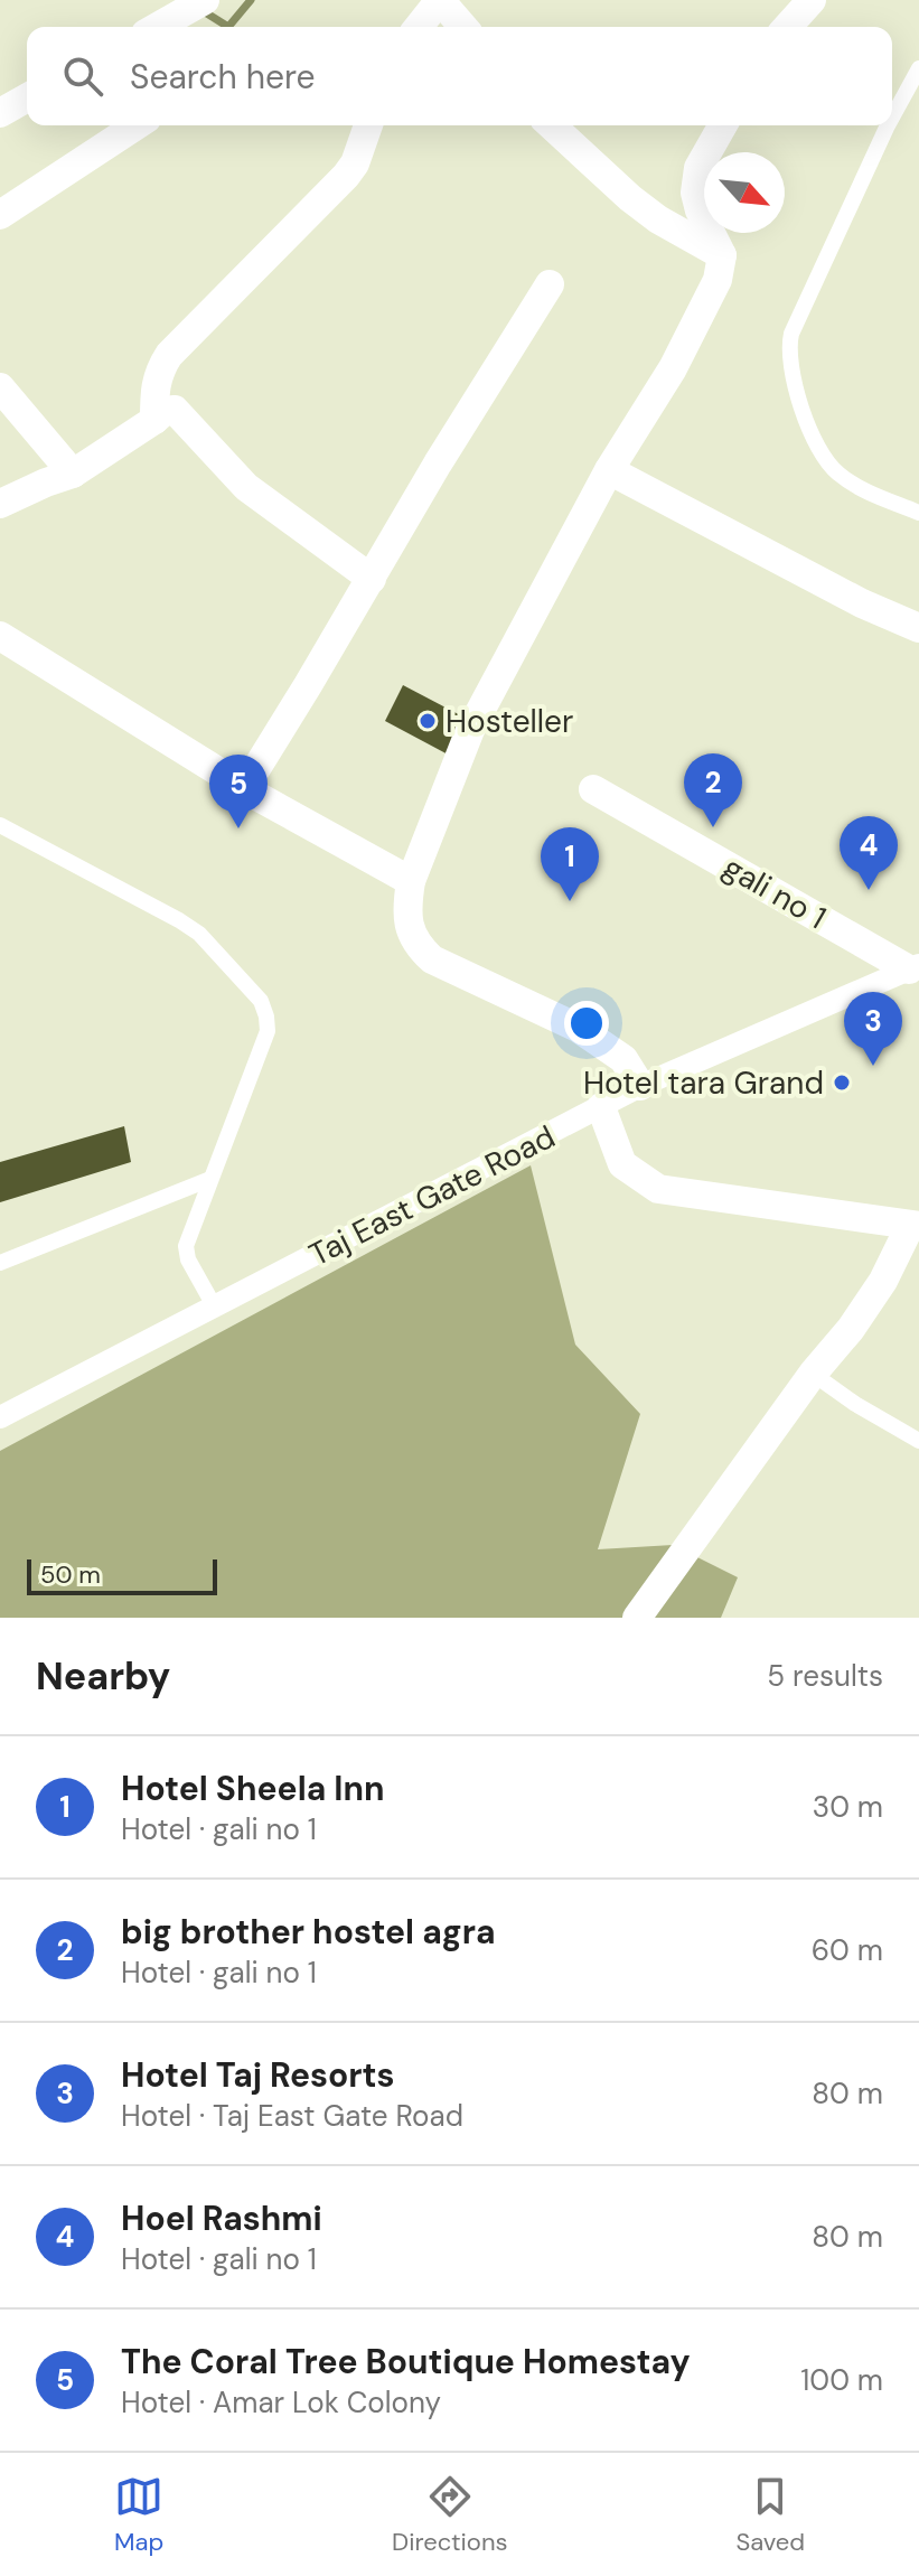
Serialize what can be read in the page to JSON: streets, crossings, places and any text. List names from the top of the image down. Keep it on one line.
{"streets":{"street":["gali no 1","Taj East Gate Road"]},"crossings":[["gali no 1","Taj East Gate Road"]],"places":["Hosteller","Hotel tara Grand"],"scale_bar":"50 m","north":"bottom right","page":{"search":"Search here","pins":["2","5","4","1","3"],"scale":"50 m","heading":["Nearby","5 results"],"list":[{"mark":"1","name":"Hotel Sheela Inn","note":"Hotel · gali no 1","value":"30 m"},{"mark":"2","name":"big brother hostel agra","note":"Hotel · gali no 1","value":"60 m"},{"mark":"3","name":"Hotel Taj Resorts","note":"Hotel · Taj East Gate Road","value":"80 m"},{"mark":"4","name":"Hoel Rashmi","note":"Hotel · gali no 1","value":"80 m"},{"mark":"5","name":"The Coral Tree Boutique Homestay","note":"Hotel · Amar Lok Colony","value":"100 m"}],"nav":["Map","Directions","Saved"]}}
